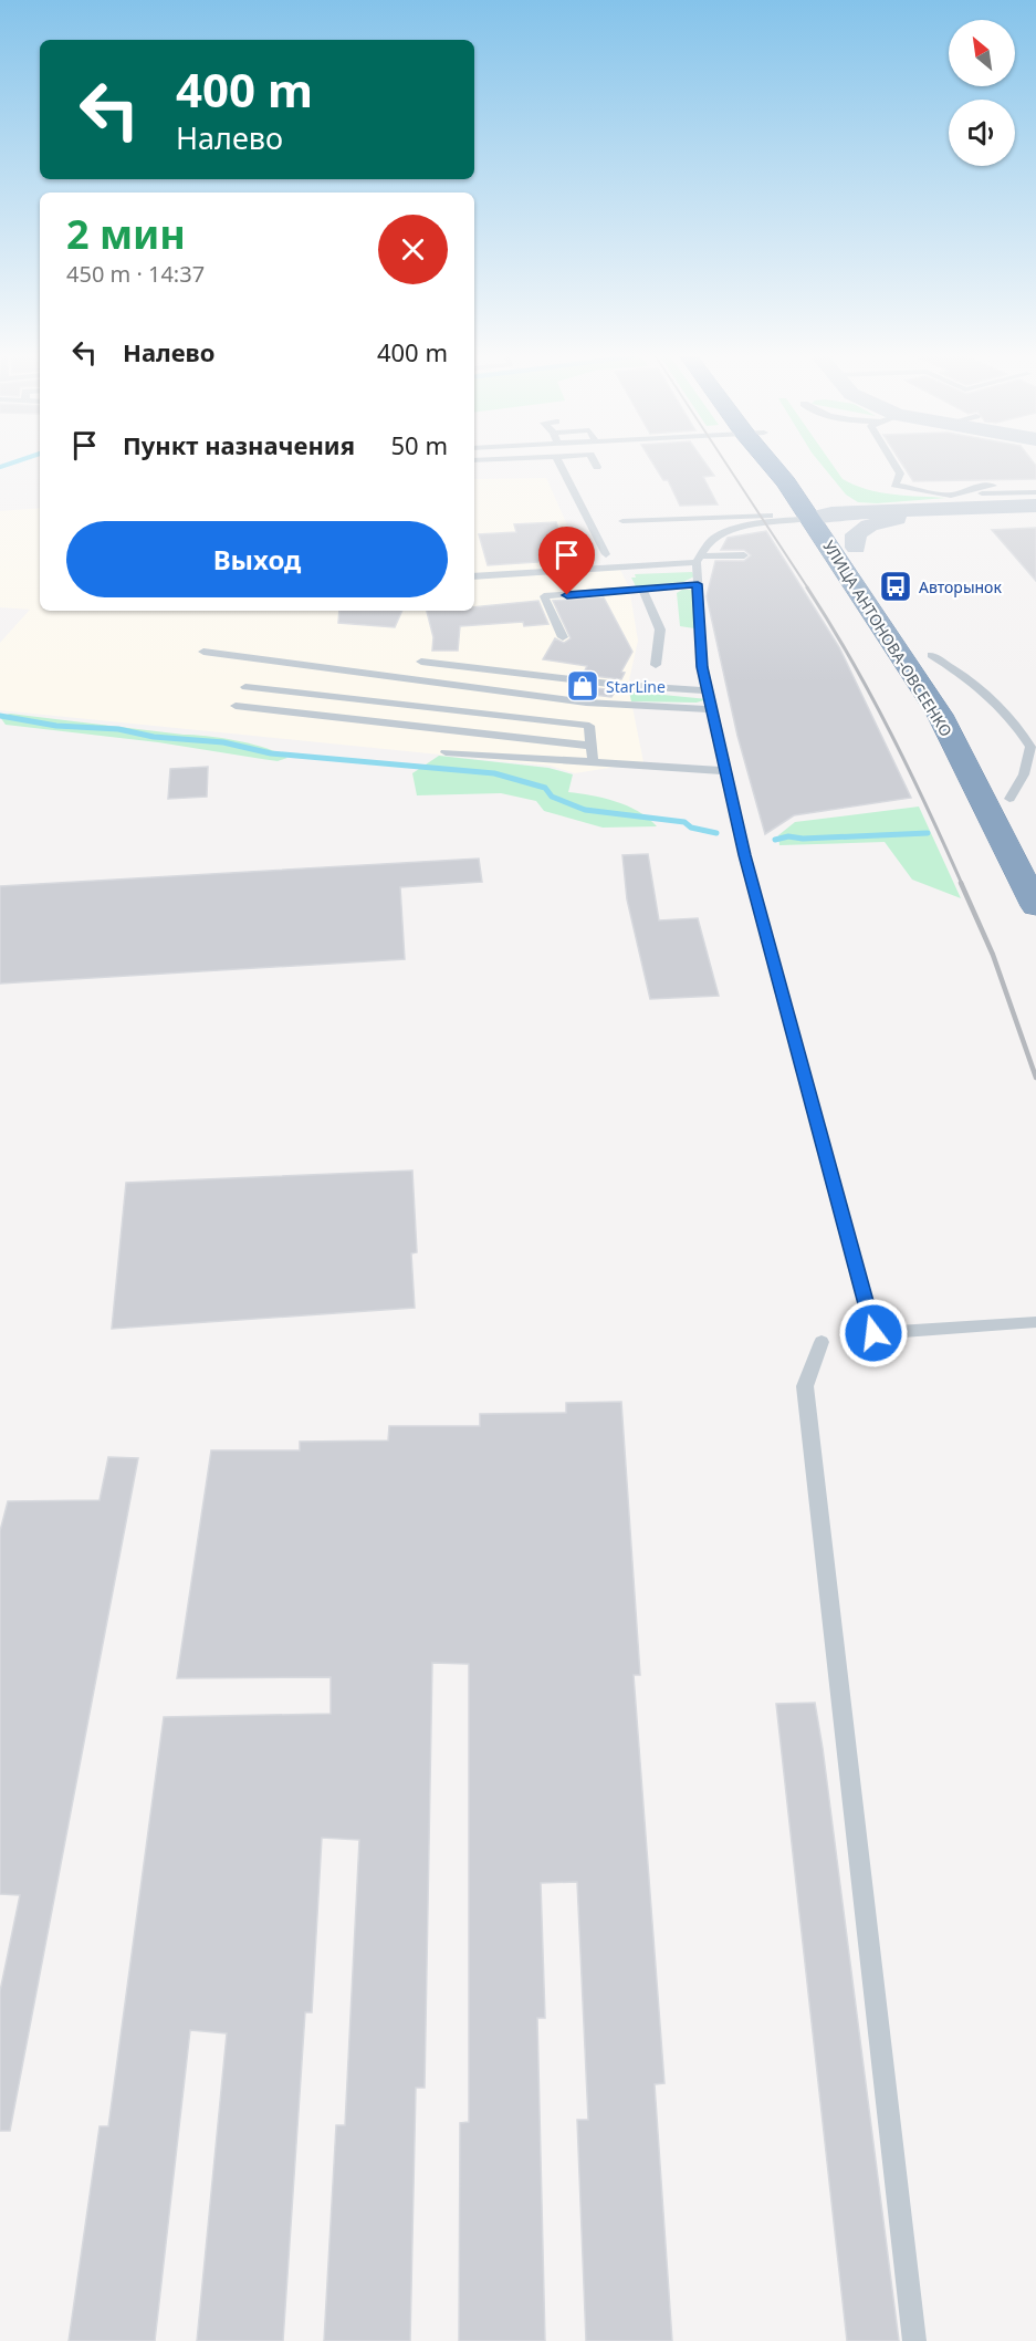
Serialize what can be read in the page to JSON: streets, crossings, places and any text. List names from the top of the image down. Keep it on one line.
{"streets":{"highway":["УЛИЦА АНТОНОВА-ОВСЕЕНКО"]},"places":{"bus stop":["Авторынок"],"shop":["StarLine"]},"north":"top left","page":{"turn":["400 m","Налево"],"heading":["2 мин","450 m · 14:37"],"list":[{"name":"Налево","value":"400 m"},{"name":"Пункт назначения","value":"50 m"}],"buttons":"Выход"}}
